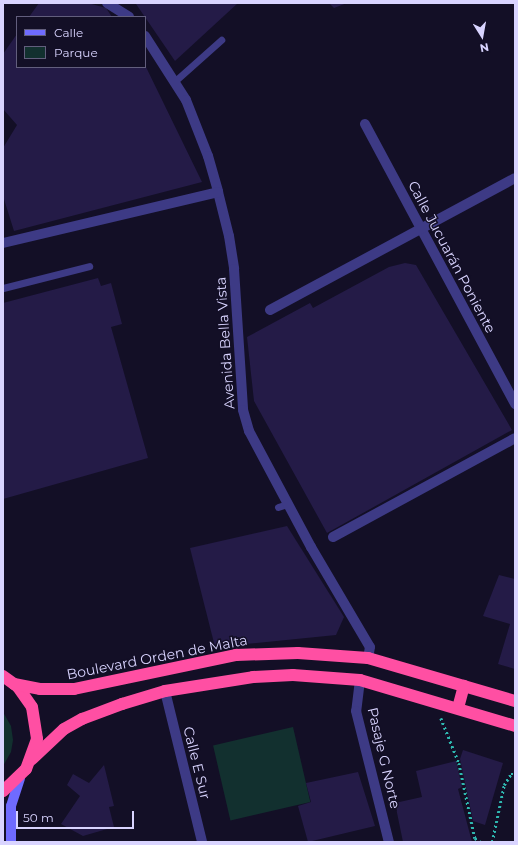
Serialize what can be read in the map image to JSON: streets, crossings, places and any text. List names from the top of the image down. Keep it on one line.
{"streets":{"highway":["Boulevard Orden de Malta"],"street":["Calle Jucuarán Poniente","Avenida Bella Vista","Pasaje G Norte","Calle E Sur"]},"crossings":[["Avenida Bella Vista","Boulevard Orden de Malta"]],"legend":["Calle","Parque"],"scale_bar":"50 m","north":"bottom"}
